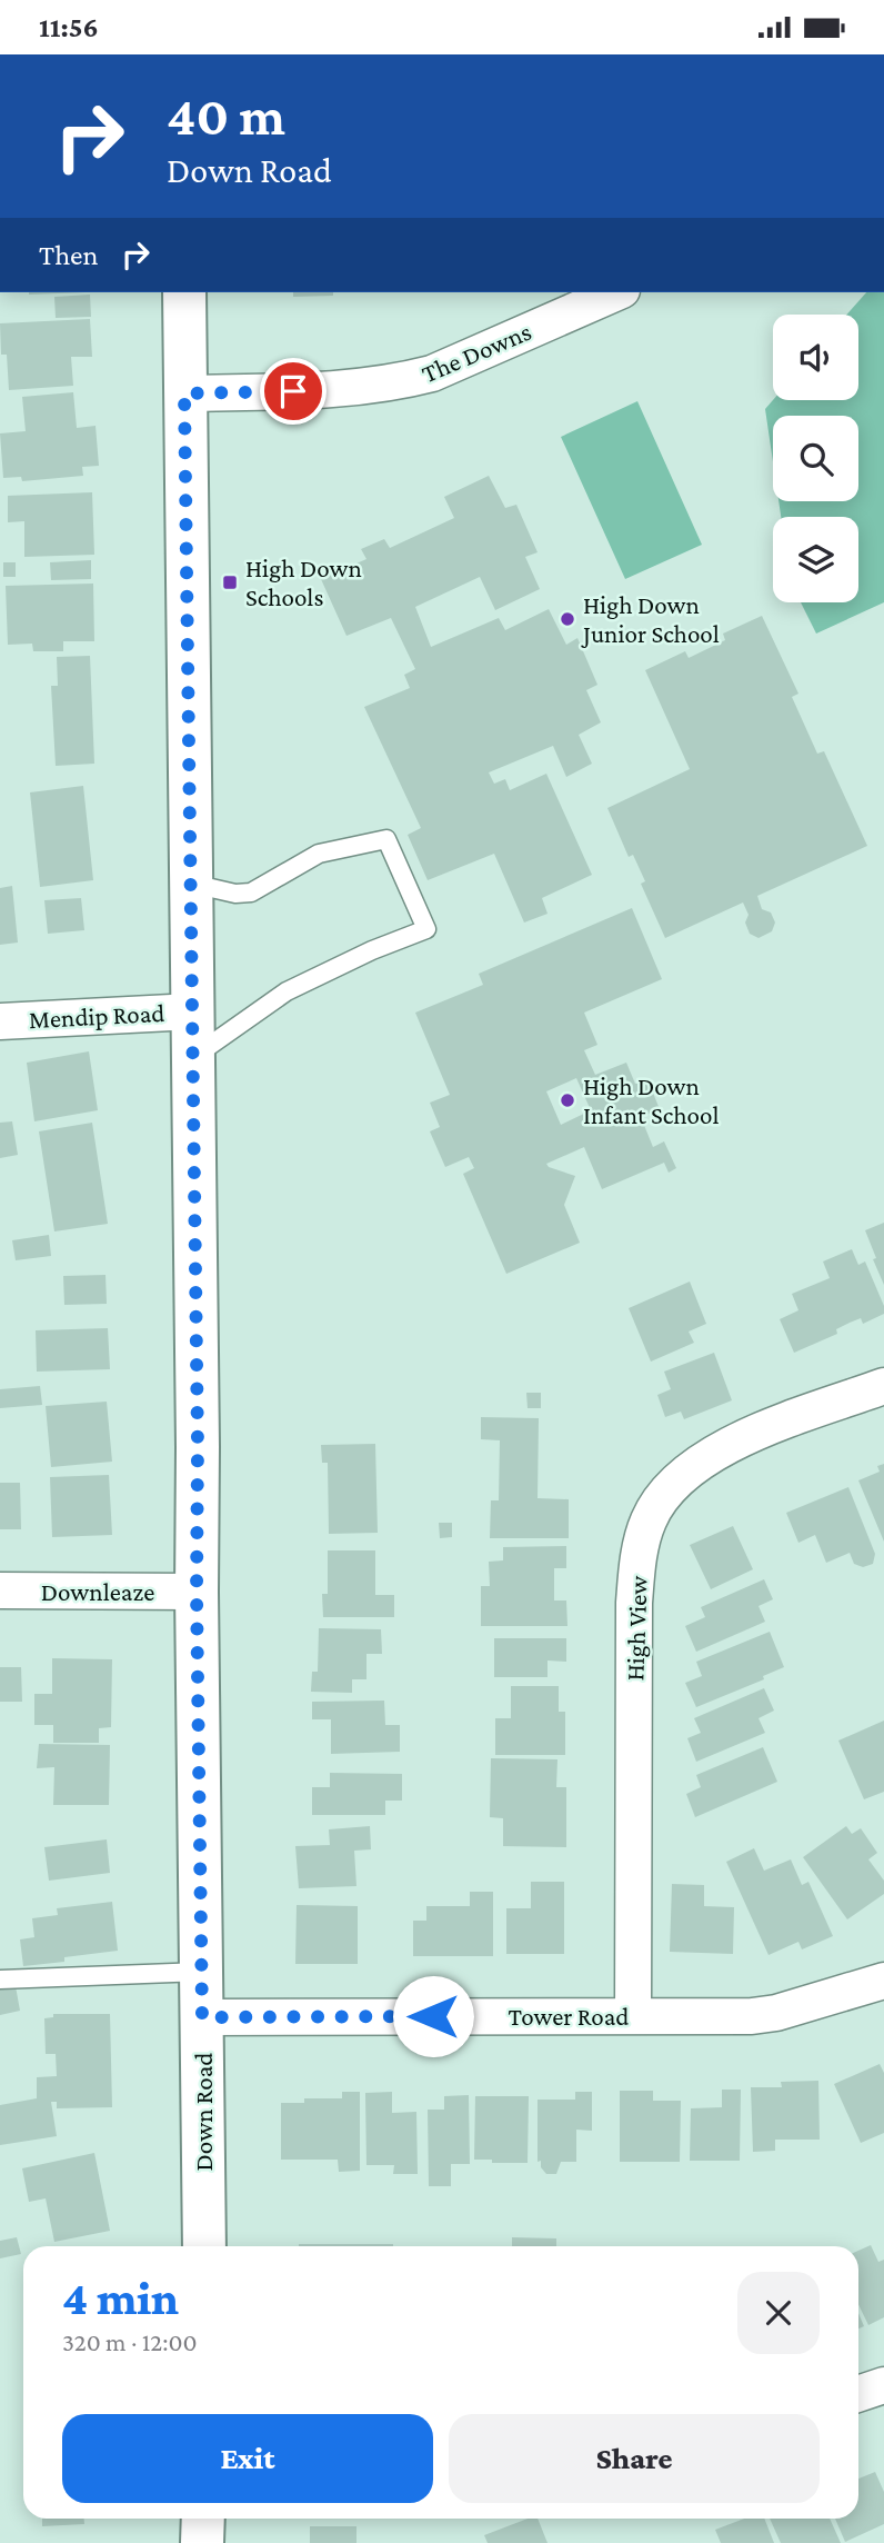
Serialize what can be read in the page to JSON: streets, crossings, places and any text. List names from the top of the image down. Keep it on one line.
{"streets":{"street":["The Downs","Mendip Road","Downleaze","High View","Tower Road","Down Road"]},"crossings":[["The Downs","Down Road"],["Mendip Road","Down Road"],["Downleaze","Down Road"],["High View","Tower Road"],["Tower Road","Down Road"]],"places":{"transit":["High Down Schools"],"other":["High Down Junior School","High Down Infant School"]},"page":{"status":"11:56","turn":["40 m","Down Road"],"then":"Then","heading":["4 min","320 m · 12:00"],"buttons":["Exit","Share"]}}
